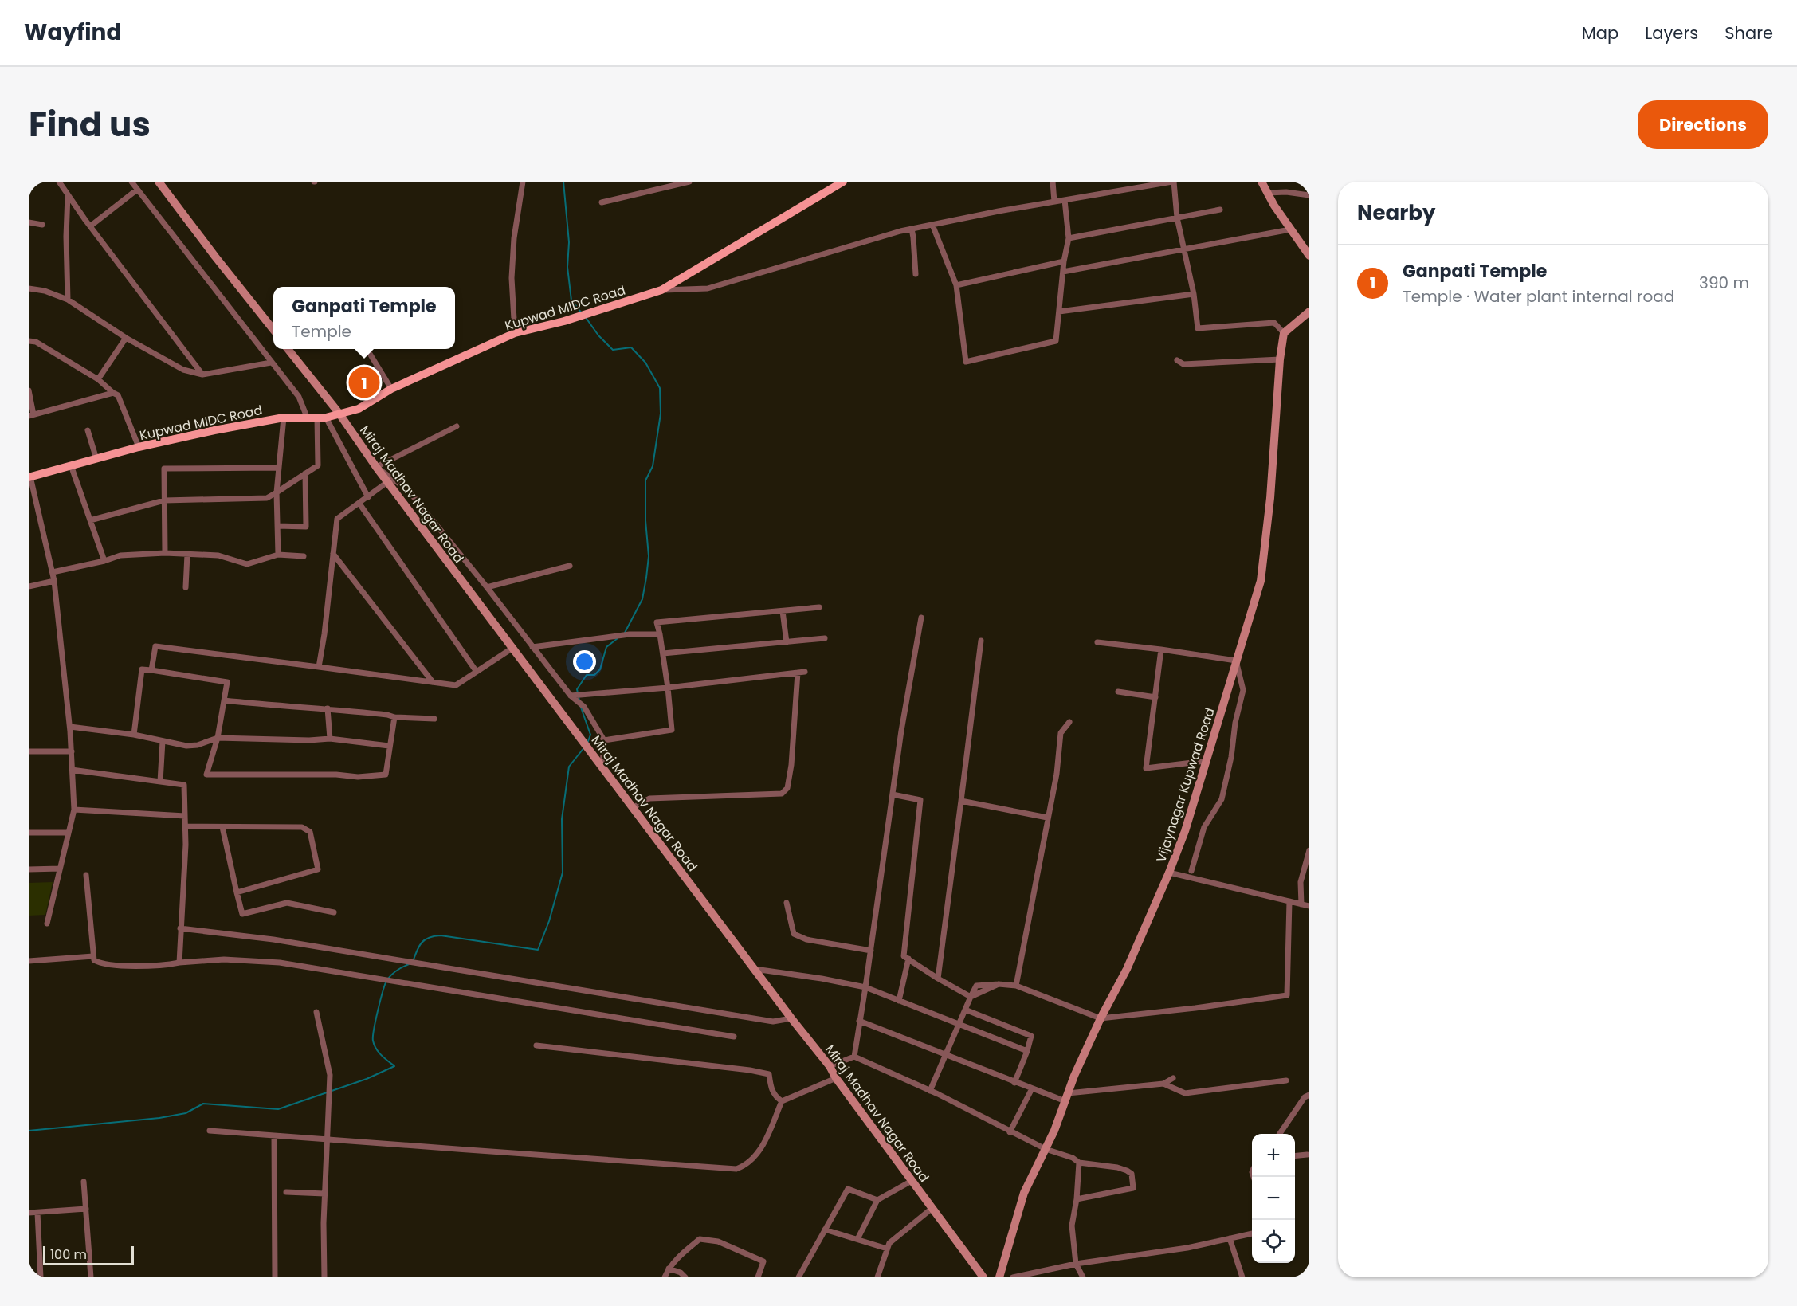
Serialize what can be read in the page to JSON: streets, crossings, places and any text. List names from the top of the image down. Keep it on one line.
{"streets":{"main road":["Kupwad MIDC Road"],"street":["Miraj Madhav Nagar Road","Vijaynagar Kupwad Road"]},"crossings":[["Kupwad MIDC Road","Miraj Madhav Nagar Road"]],"scale_bar":"100 m","page":{"header":"Wayfind","nav":["Map","Layers","Share"],"title":"Find us","buttons":"Directions","heading":"Nearby","list":[{"mark":"1","name":"Ganpati Temple","note":"Temple · Water plant internal road","value":"390 m"}],"popup":["Ganpati Temple","Temple"],"pins":"1","map_buttons":["+","−"],"scale":"100 m"}}
